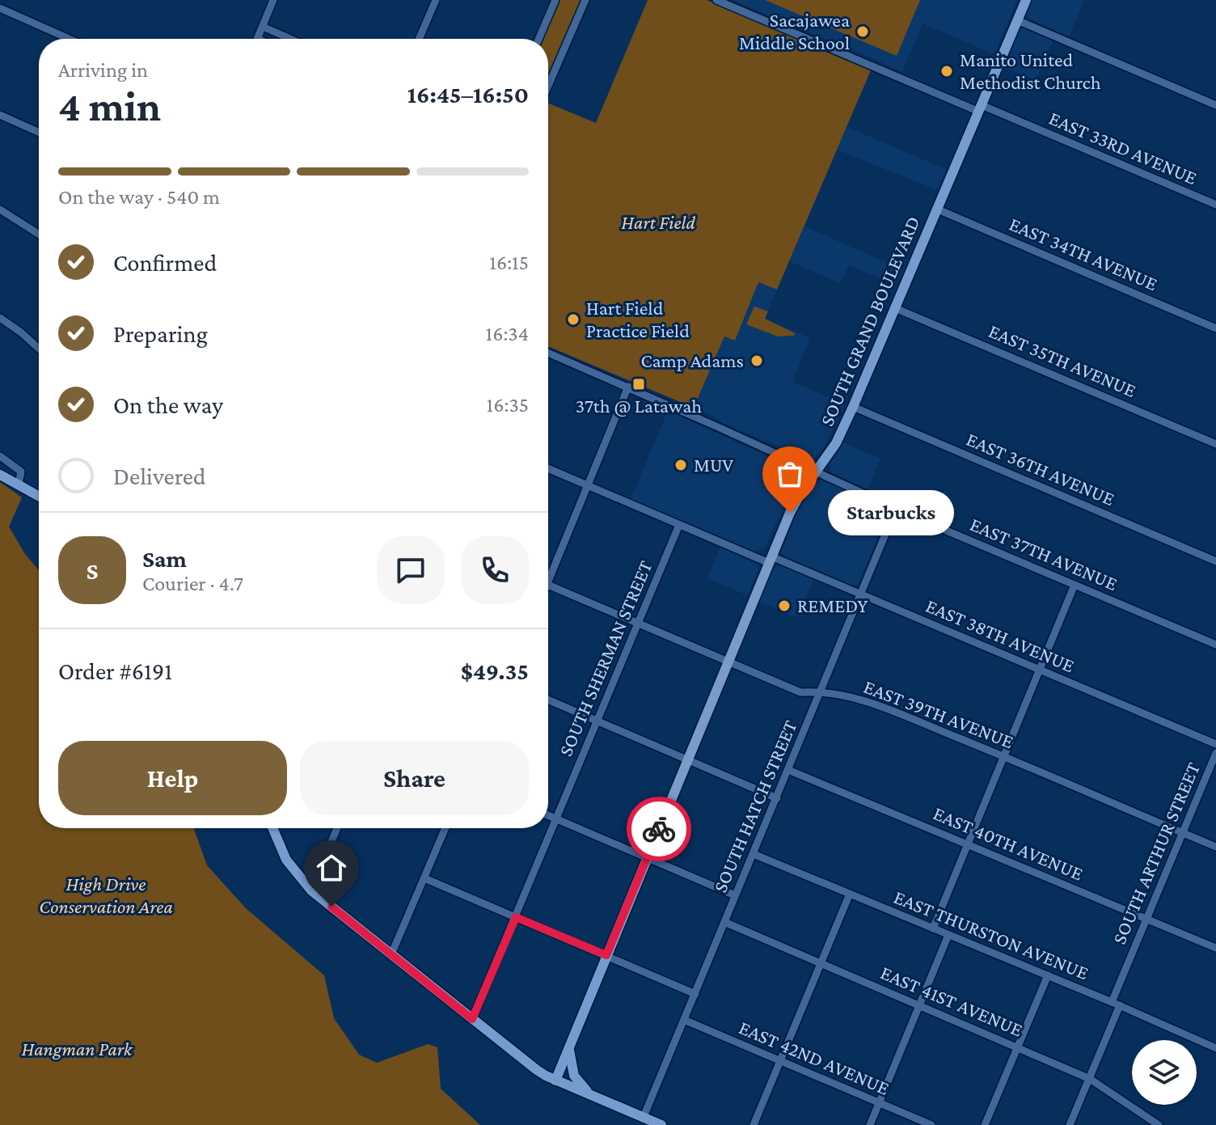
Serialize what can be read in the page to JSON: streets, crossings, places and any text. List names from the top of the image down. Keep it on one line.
{"streets":{"main road":["SOUTH GRAND BOULEVARD"],"street":["EAST 33RD AVENUE","EAST 34TH AVENUE","EAST 35TH AVENUE","EAST 36TH AVENUE","EAST 37TH AVENUE","EAST 38TH AVENUE","SOUTH SHERMAN STREET","EAST 39TH AVENUE","SOUTH HATCH STREET","EAST 40TH AVENUE","SOUTH ARTHUR STREET","EAST THURSTON AVENUE","EAST 41ST AVENUE","EAST 42ND AVENUE"]},"crossings":[["EAST 33RD AVENUE","SOUTH GRAND BOULEVARD"],["EAST 34TH AVENUE","SOUTH GRAND BOULEVARD"],["SOUTH GRAND BOULEVARD","EAST 35TH AVENUE"],["SOUTH GRAND BOULEVARD","EAST 36TH AVENUE"],["SOUTH GRAND BOULEVARD","EAST 37TH AVENUE"],["SOUTH GRAND BOULEVARD","EAST 38TH AVENUE"],["SOUTH GRAND BOULEVARD","EAST 39TH AVENUE"],["EAST 37TH AVENUE","SOUTH HATCH STREET"],["EAST 38TH AVENUE","SOUTH SHERMAN STREET"],["EAST 38TH AVENUE","SOUTH HATCH STREET"],["SOUTH SHERMAN STREET","EAST 39TH AVENUE"],["EAST 39TH AVENUE","SOUTH HATCH STREET"],["EAST 39TH AVENUE","SOUTH ARTHUR STREET"],["SOUTH HATCH STREET","EAST 40TH AVENUE"],["SOUTH HATCH STREET","EAST THURSTON AVENUE"],["SOUTH HATCH STREET","EAST 41ST AVENUE"],["SOUTH HATCH STREET","EAST 42ND AVENUE"],["EAST 40TH AVENUE","SOUTH ARTHUR STREET"],["SOUTH ARTHUR STREET","EAST THURSTON AVENUE"],["SOUTH ARTHUR STREET","EAST 41ST AVENUE"]],"parks":["Hart Field","High Drive Conservation Area","Hangman Park"],"places":{"other":["Sacajawea Middle School","Manito United Methodist Church","Hart Field Practice Field","Camp Adams","MUV","Starbucks","REMEDY"],"transit":["37th @ Latawah"]},"page":{"heading":["4 min","Arriving in","16:45–16:50"],"panel":["Sam","Courier · 4.7","Order #6191","$49.35"],"bar":"On the way · 540 m","list":[["Confirmed","16:15"],["Preparing","16:34"],["On the way","16:35"],"Delivered"],"bubble":"Starbucks","round":"S","buttons":["Help","Share"]}}
